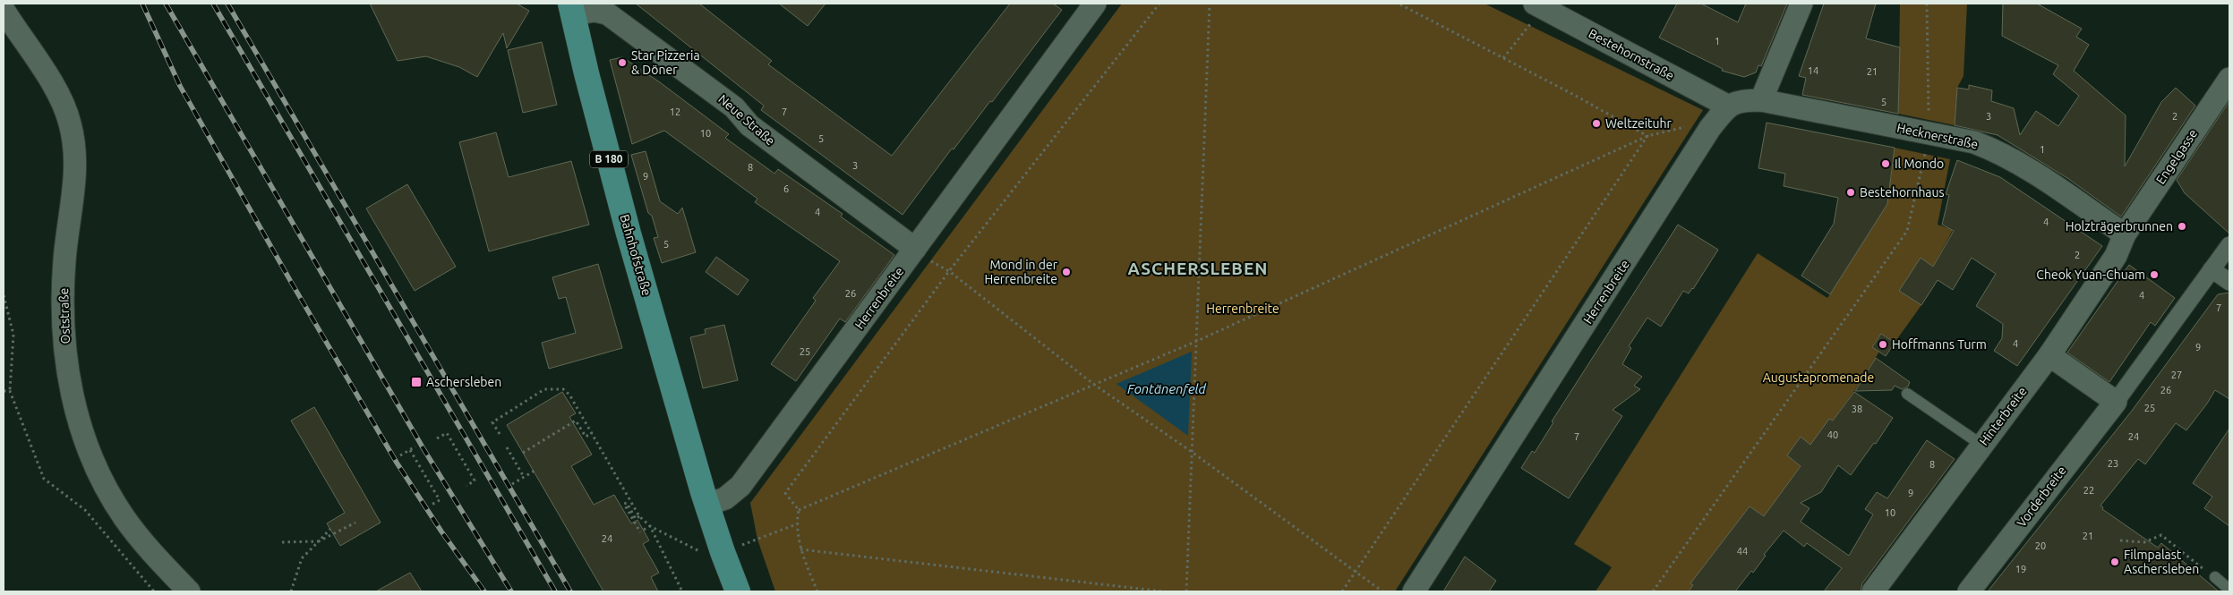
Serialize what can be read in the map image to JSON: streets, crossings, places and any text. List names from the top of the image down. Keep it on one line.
{"streets":{"main road":["B 180","Bahnhofstraße"],"street":["Bestehornstraße","Neue Straße","Hecknerstraße","Engelgasse","Herrenbreite","Oststraße","Hinterbreite","Vorderbreite"]},"crossings":[["Bestehornstraße","Hecknerstraße"],["Bestehornstraße","Herrenbreite"],["Neue Straße","Bahnhofstraße"],["Neue Straße","Herrenbreite"],["Hecknerstraße","Engelgasse"],["Hecknerstraße","Herrenbreite"],["Hecknerstraße","Hinterbreite"],["Engelgasse","Hinterbreite"],["B 180","Bahnhofstraße"],["B 180","Herrenbreite"],["Bahnhofstraße","Herrenbreite"]],"districts":["ASCHERSLEBEN"],"water":["Fontänenfeld"],"parks":["Herrenbreite","Augustapromenade"],"places":{"other":["Star Pizzeria & Döner","Weltzeituhr","Il Mondo","Bestehornhaus","Holzträgerbrunnen","Mond in der Herrenbreite","Cheok Yuan-Chuam","Hoffmanns Turm","Filmpalast Aschersleben"],"transit":["Aschersleben"]},"house_numbers":["1","14","21","5","12","7","3","2","10","5","1","3","8","9","6","4","4","5","2","26","4","7","4","9","25","27","26","25","38","40","7","24","23","8","22","9","10","21","24","20","44","19"]}
